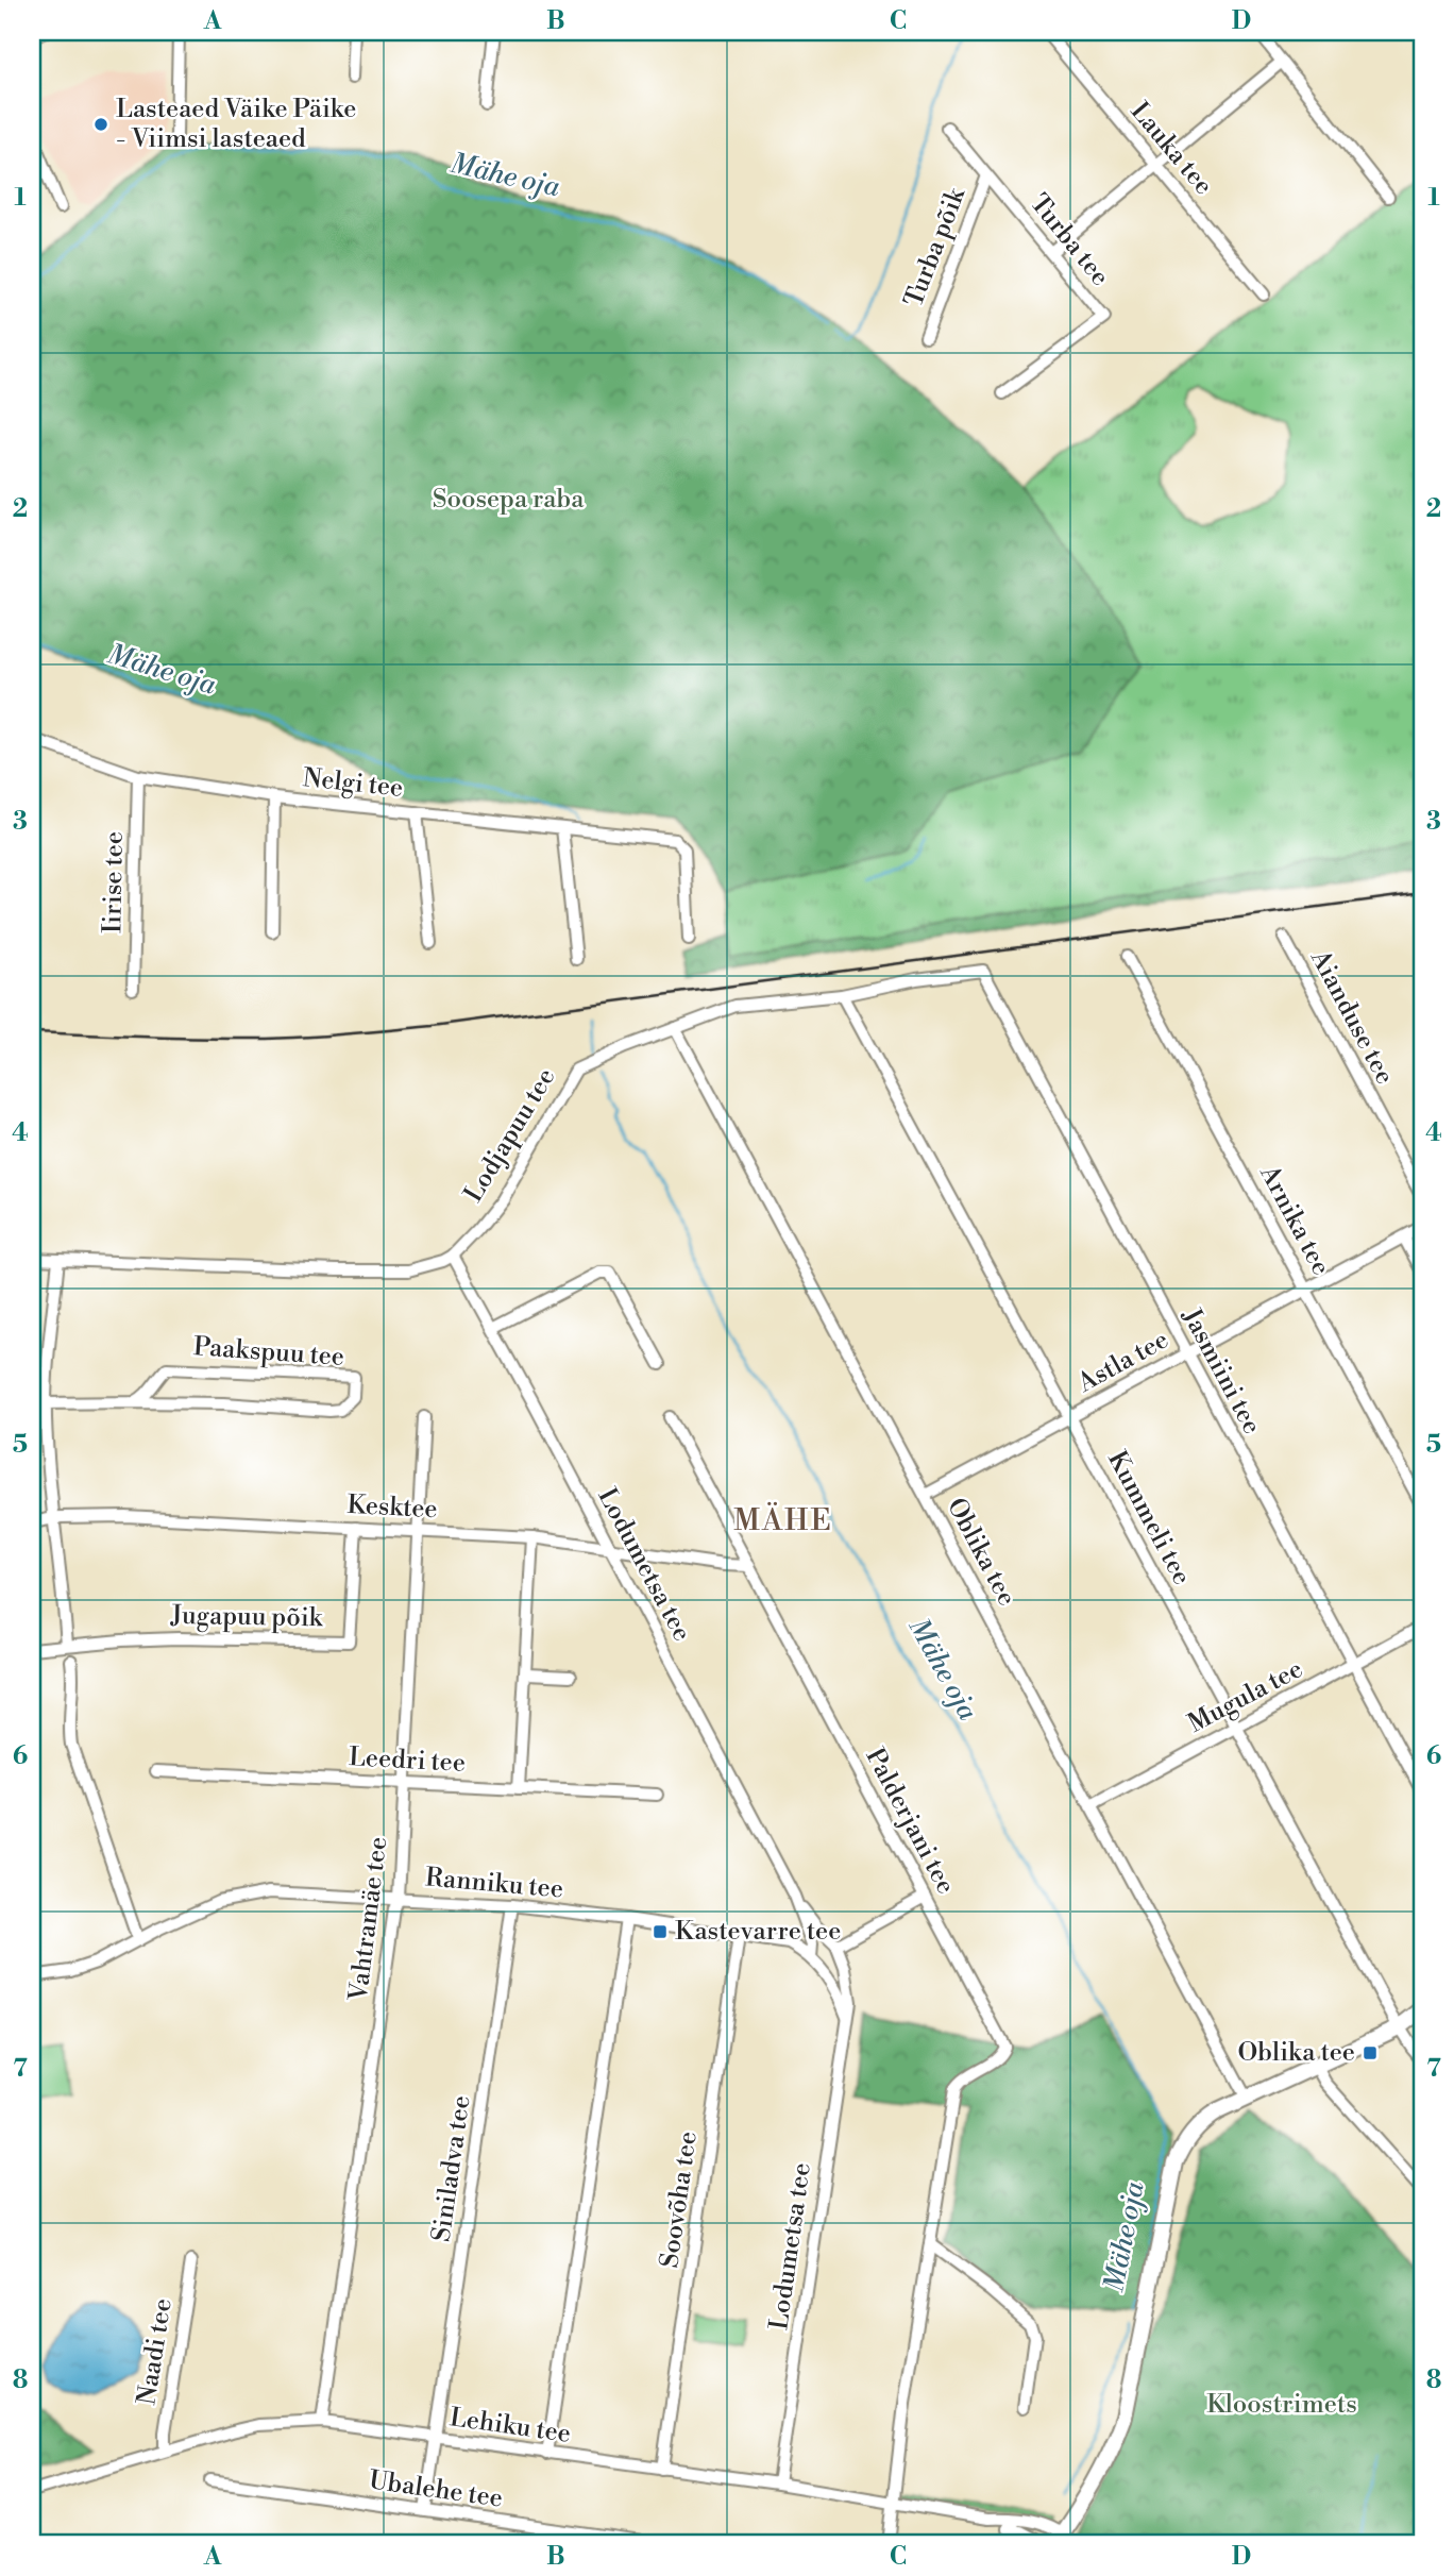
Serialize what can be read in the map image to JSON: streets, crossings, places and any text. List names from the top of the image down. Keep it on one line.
{"streets":{"street":["Lauka tee","Turba tee","Turba põik","Nelgi tee","Iirise tee","Aianduse tee","Lodjapuu tee","Arnika tee","Paakspuu tee","Astla tee","Jasmiini tee","Kesktee","Kummeli tee","Oblika tee","Lodumetsa tee","Jugapuu põik","Mugula tee","Leedri tee","Palderjani tee","Ranniku tee","Vahtramäe tee","Siniladva tee","Soovõha tee","Naadi tee","Lehiku tee","Ubalehe tee"]},"crossings":[["Turba tee","Turba põik"],["Nelgi tee","Iirise tee"],["Lodjapuu tee","Jasmiini tee"],["Lodjapuu tee","Kummeli tee"],["Lodjapuu tee","Oblika tee"],["Lodjapuu tee","Lodumetsa tee"],["Arnika tee","Astla tee"],["Astla tee","Jasmiini tee"],["Astla tee","Kummeli tee"],["Astla tee","Oblika tee"],["Jasmiini tee","Mugula tee"],["Kesktee","Lodumetsa tee"],["Kesktee","Jugapuu põik"],["Kesktee","Palderjani tee"],["Kesktee","Vahtramäe tee"],["Kummeli tee","Mugula tee"],["Oblika tee","Mugula tee"],["Lodumetsa tee","Ranniku tee"],["Lodumetsa tee","Lehiku tee"],["Leedri tee","Vahtramäe tee"],["Palderjani tee","Lehiku tee"],["Ranniku tee","Vahtramäe tee"],["Ranniku tee","Siniladva tee"],["Ranniku tee","Soovõha tee"],["Vahtramäe tee","Lehiku tee"],["Siniladva tee","Lehiku tee"],["Siniladva tee","Ubalehe tee"],["Soovõha tee","Lehiku tee"],["Naadi tee","Lehiku tee"]],"districts":["MÄHE"],"water":["Mähe oja"],"parks":["Soosepa raba","Kloostrimets"],"places":{"other":["Lasteaed Väike Päike - Viimsi lasteaed"],"transit":["Kastevarre tee","Oblika tee"]},"grid":{"columns":["A","B","C","D"],"rows":["1","2","3","4","5","6","7","8"]}}
